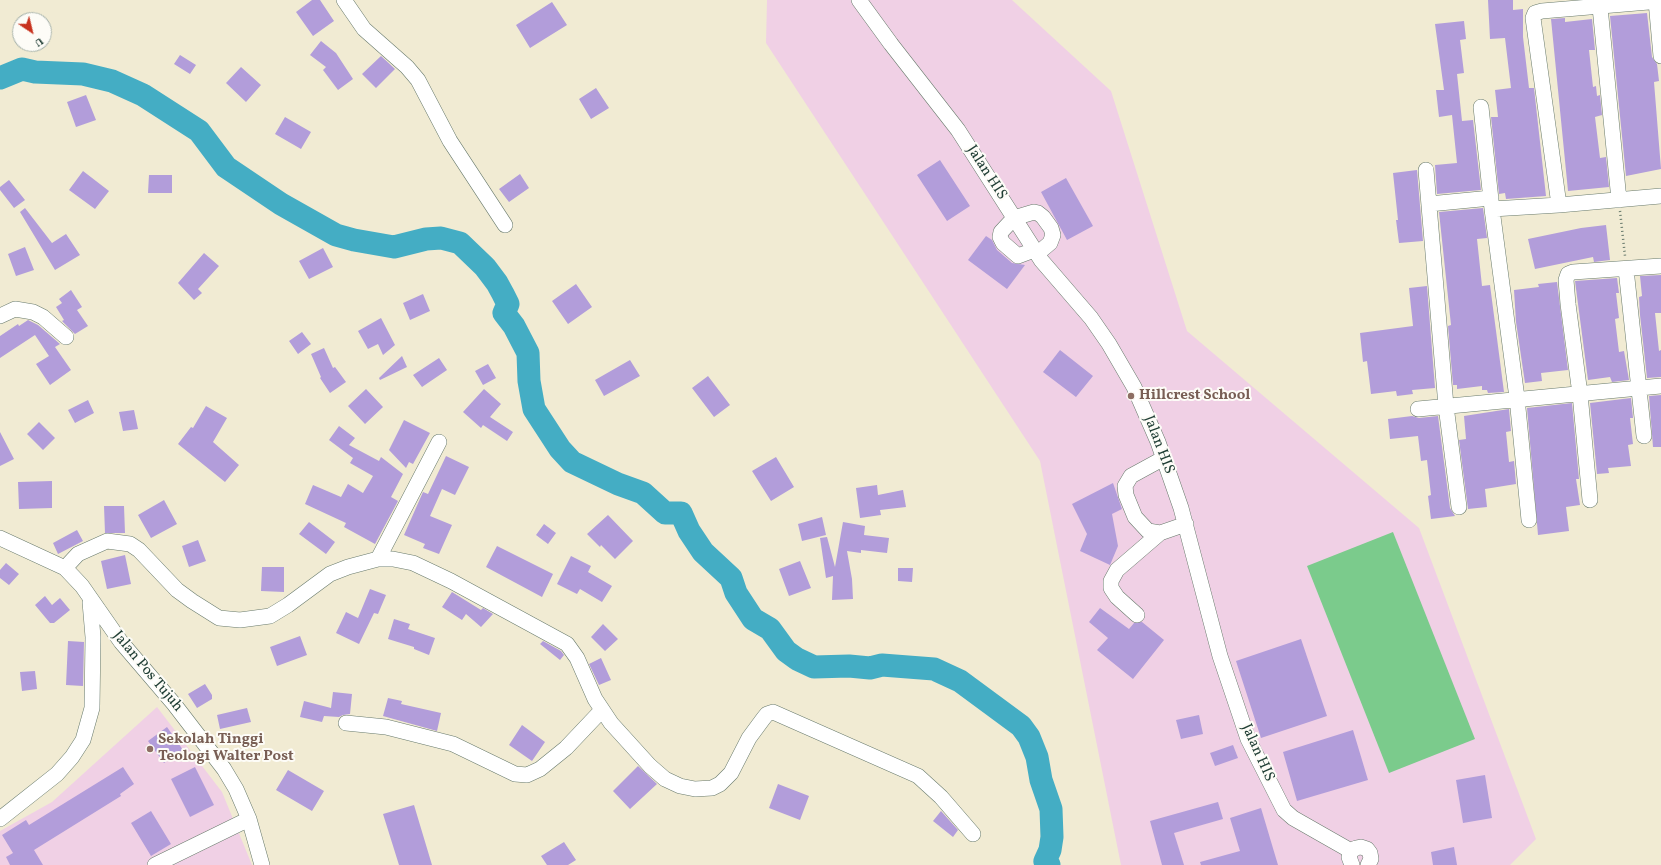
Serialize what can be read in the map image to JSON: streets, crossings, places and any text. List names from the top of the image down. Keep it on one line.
{"streets":{"street":["Jalan HIS","Jalan Pos Tujuh"]},"places":["Hillcrest School","Sekolah Tinggi Teologi Walter Post"],"north":"bottom right"}
